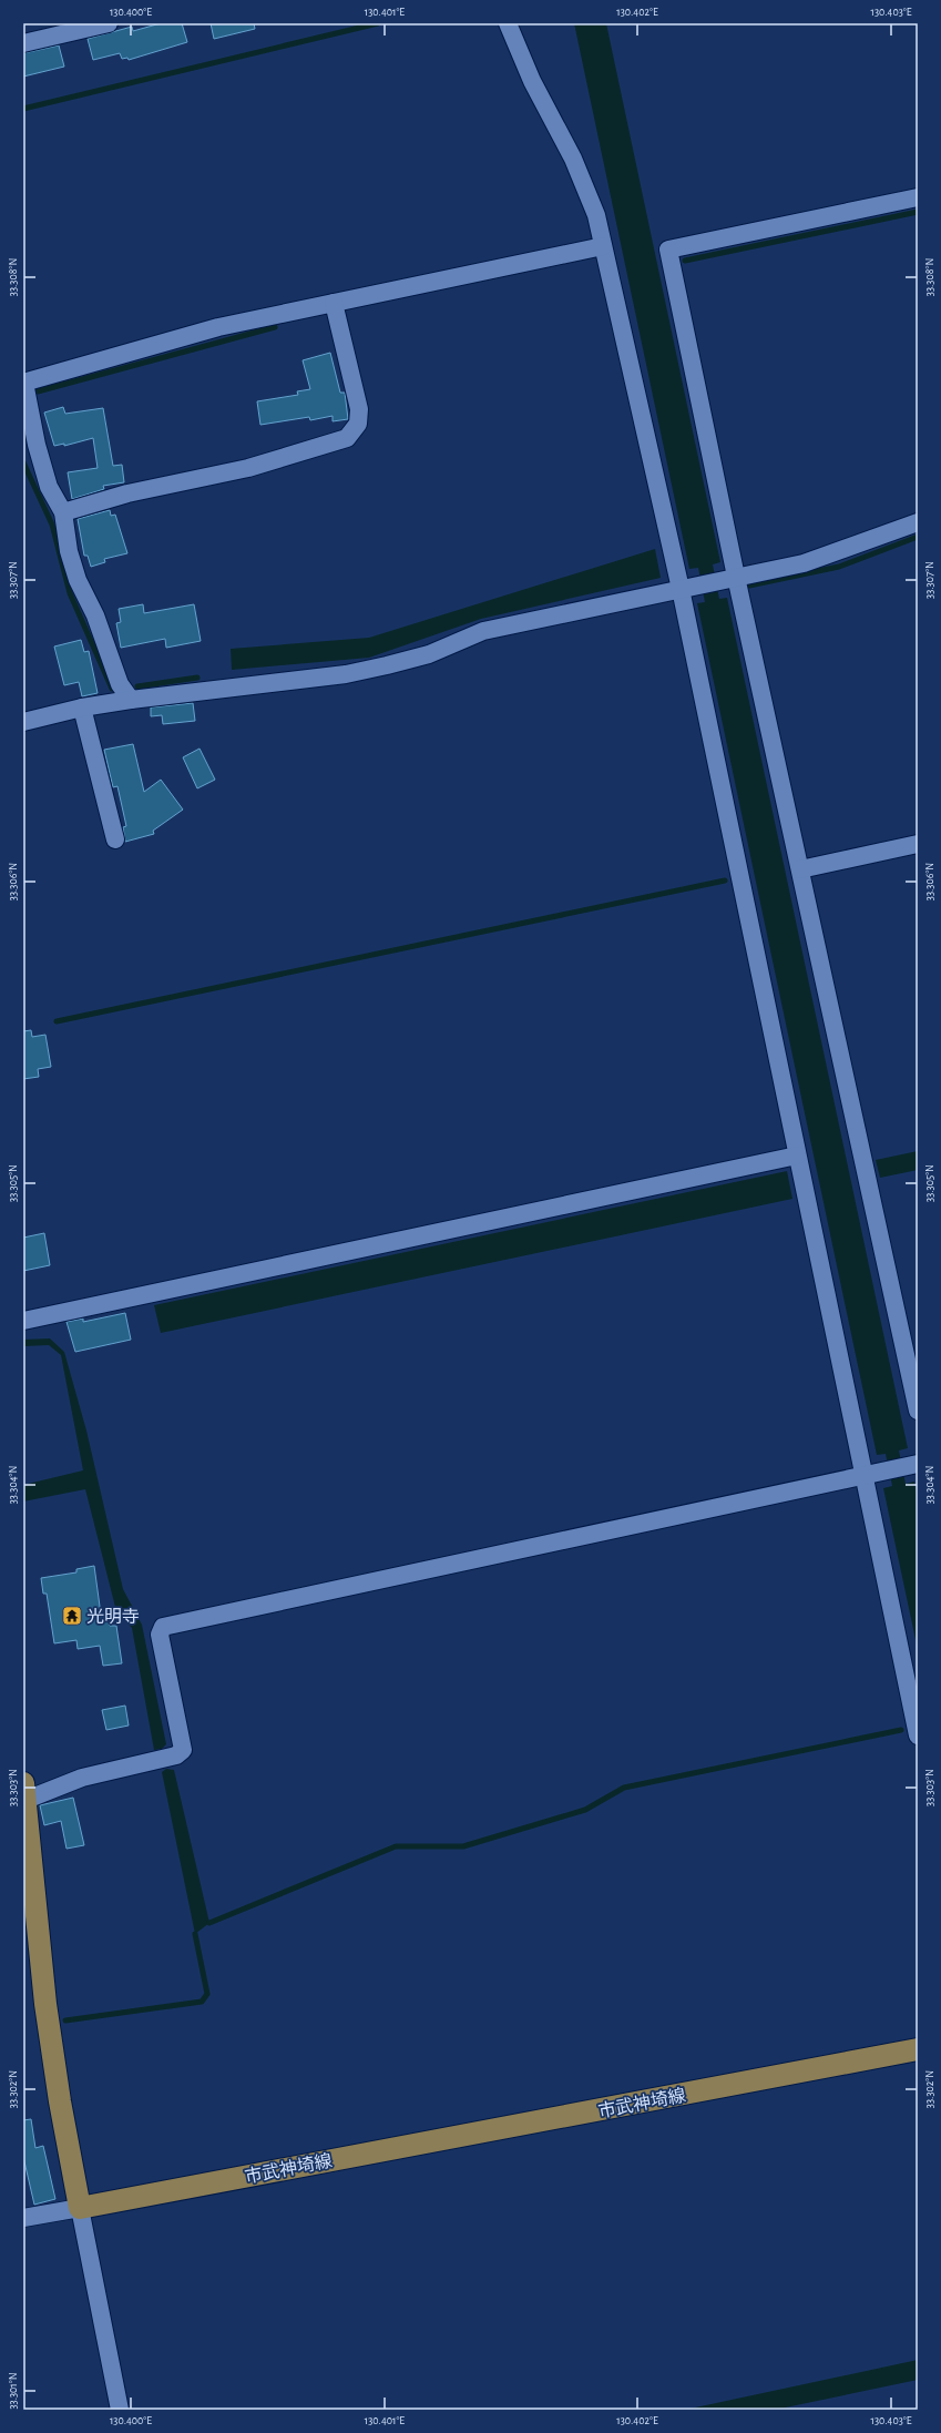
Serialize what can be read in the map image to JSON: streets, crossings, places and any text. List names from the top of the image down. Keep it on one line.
{"streets":{"main road":["市武神埼線"]},"places":{"temple":["光明寺"]},"coordinates":["130.400°E","130.401°E","130.402°E","130.403°E","33.308°N","33.307°N","33.306°N","33.305°N","33.304°N","33.303°N","33.302°N","33.301°N"]}
